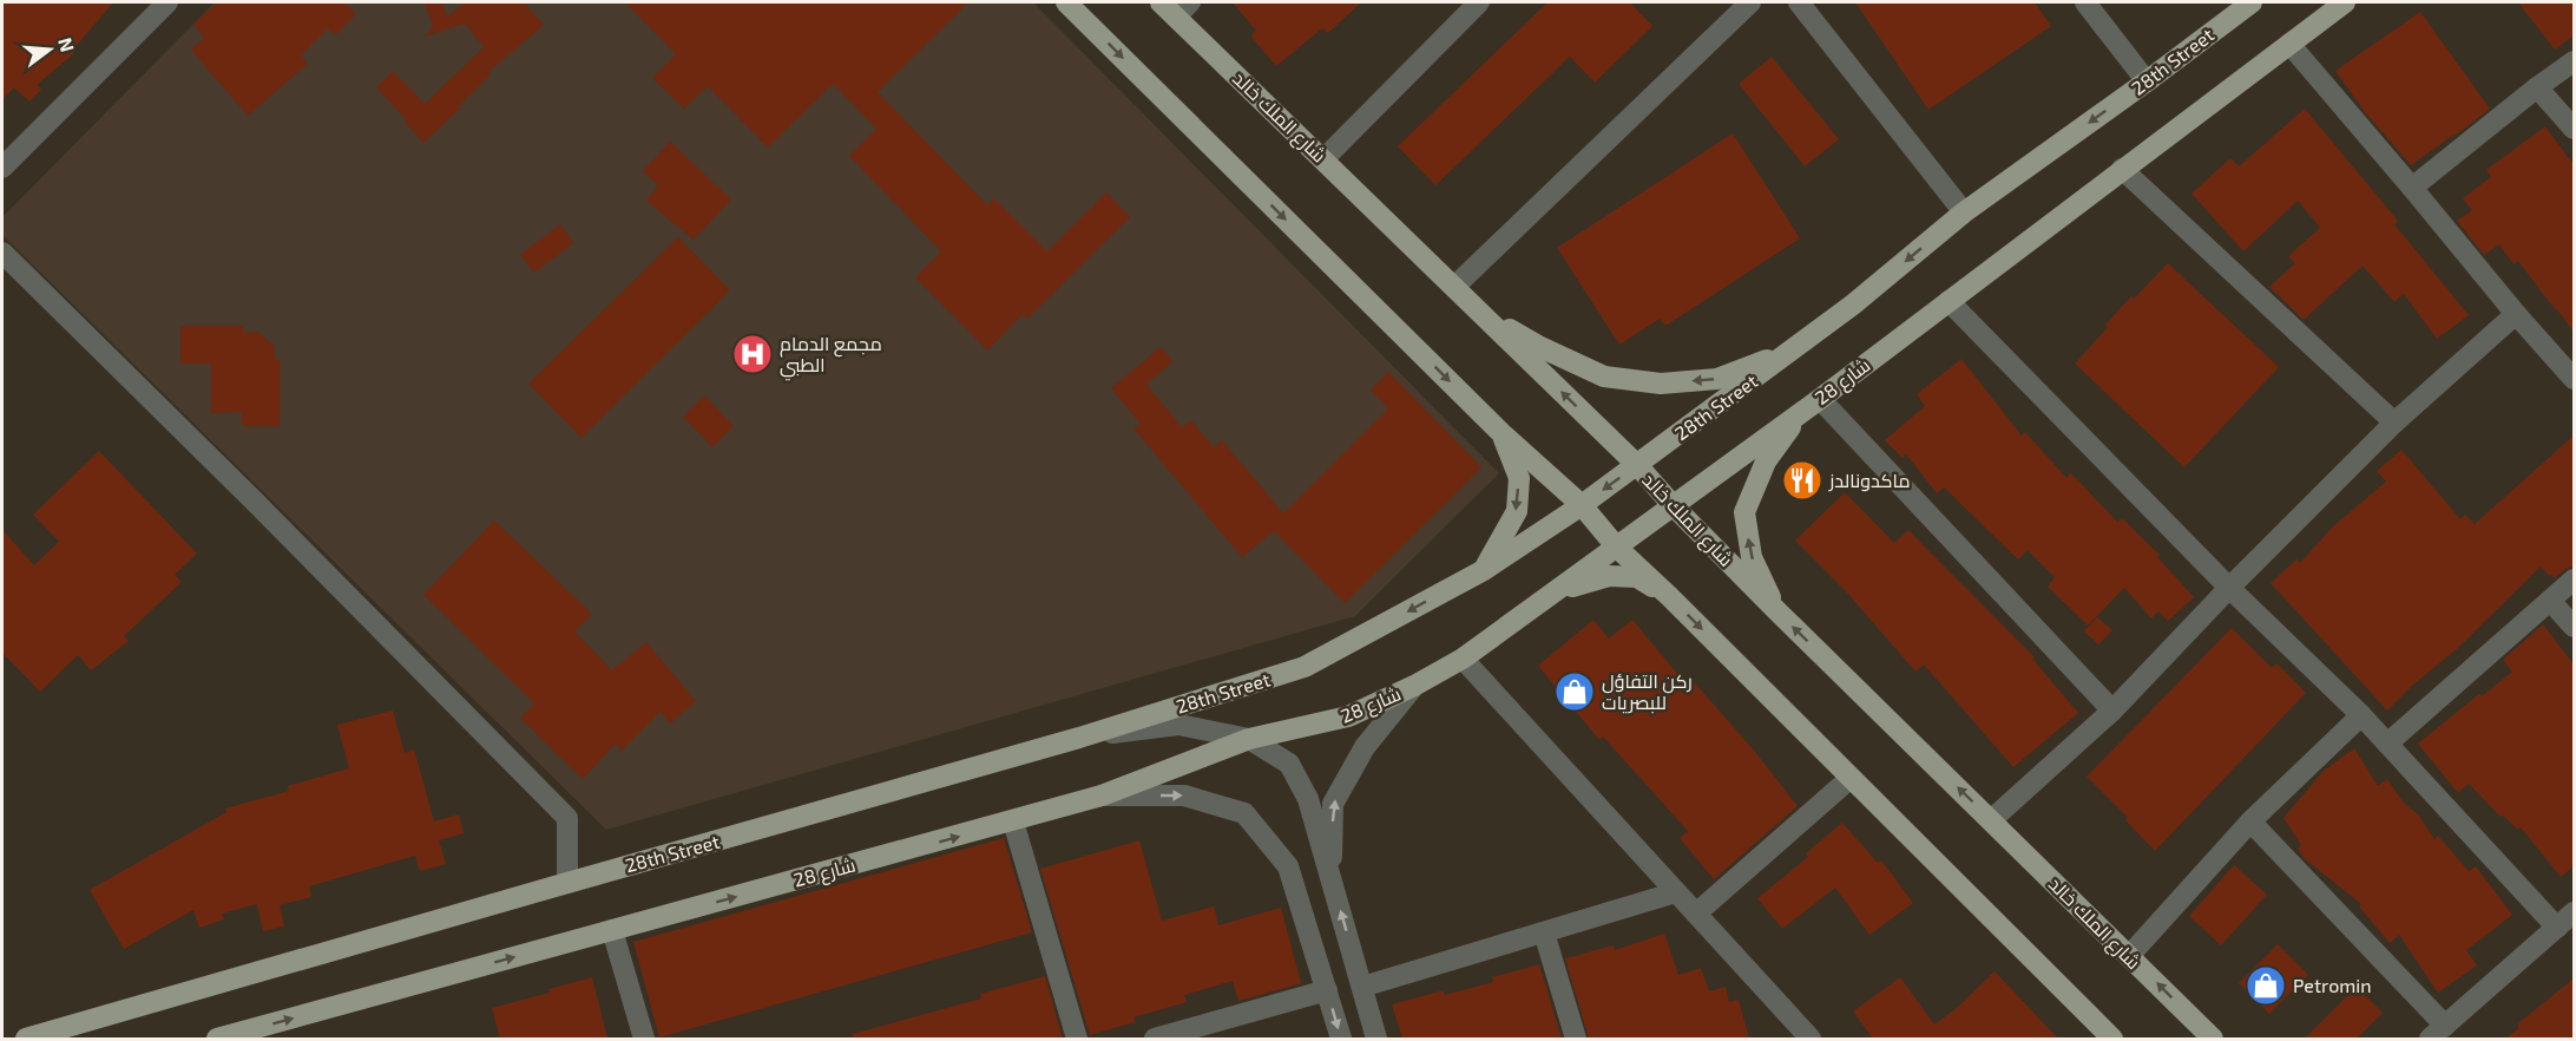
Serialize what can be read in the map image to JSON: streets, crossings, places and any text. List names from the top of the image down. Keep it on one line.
{"streets":{"main road":["28th Street","شارع الملك خالد","شارع 28"]},"crossings":[["28th Street","شارع الملك خالد"],["شارع الملك خالد","شارع 28"]],"one_way":["28th Street"],"places":{"hospital":["مجمع الدمام الطبي"],"restaurant":["ماكدونالدز"],"shop":["ركن التفاؤل للبصريات","Petromin"]},"north":"right"}
